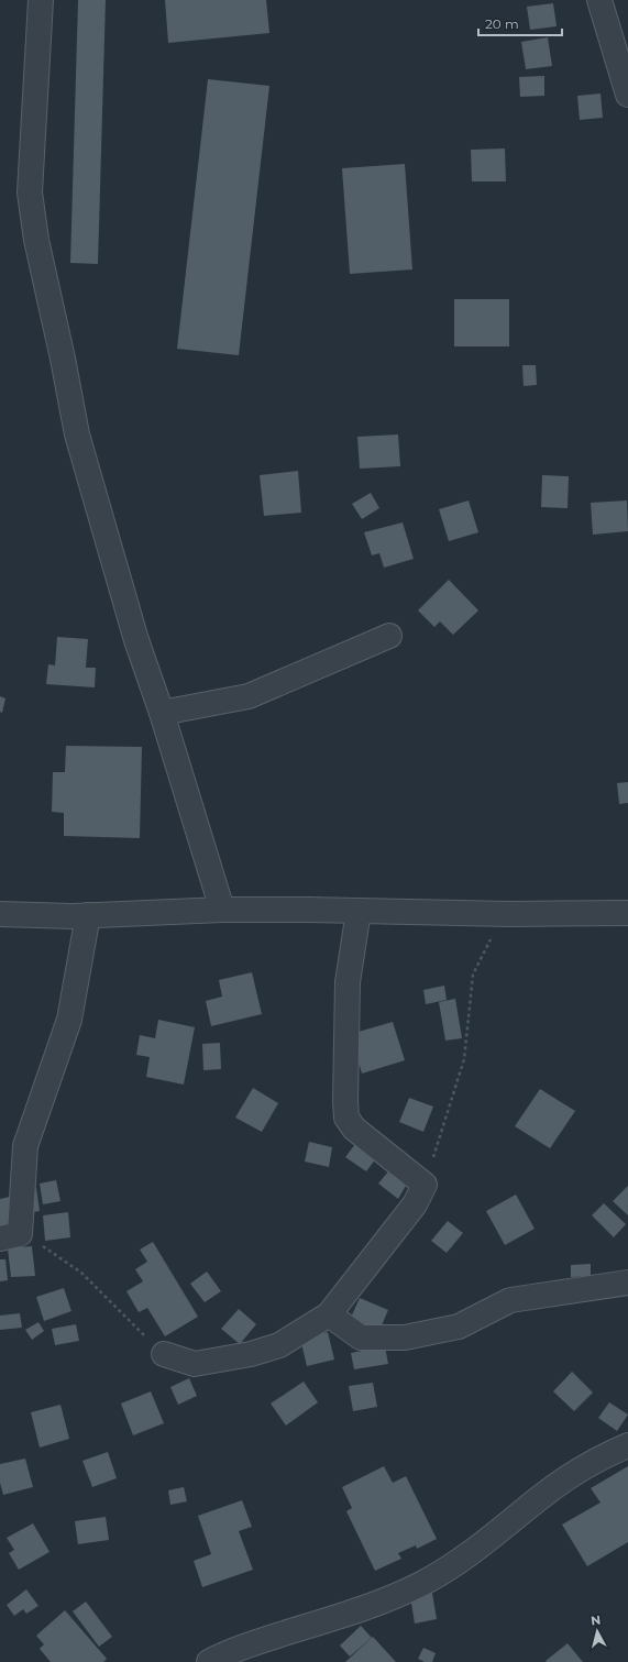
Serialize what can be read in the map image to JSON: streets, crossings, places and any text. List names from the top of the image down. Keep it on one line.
{"scale_bar":"20 m","north":"top"}
